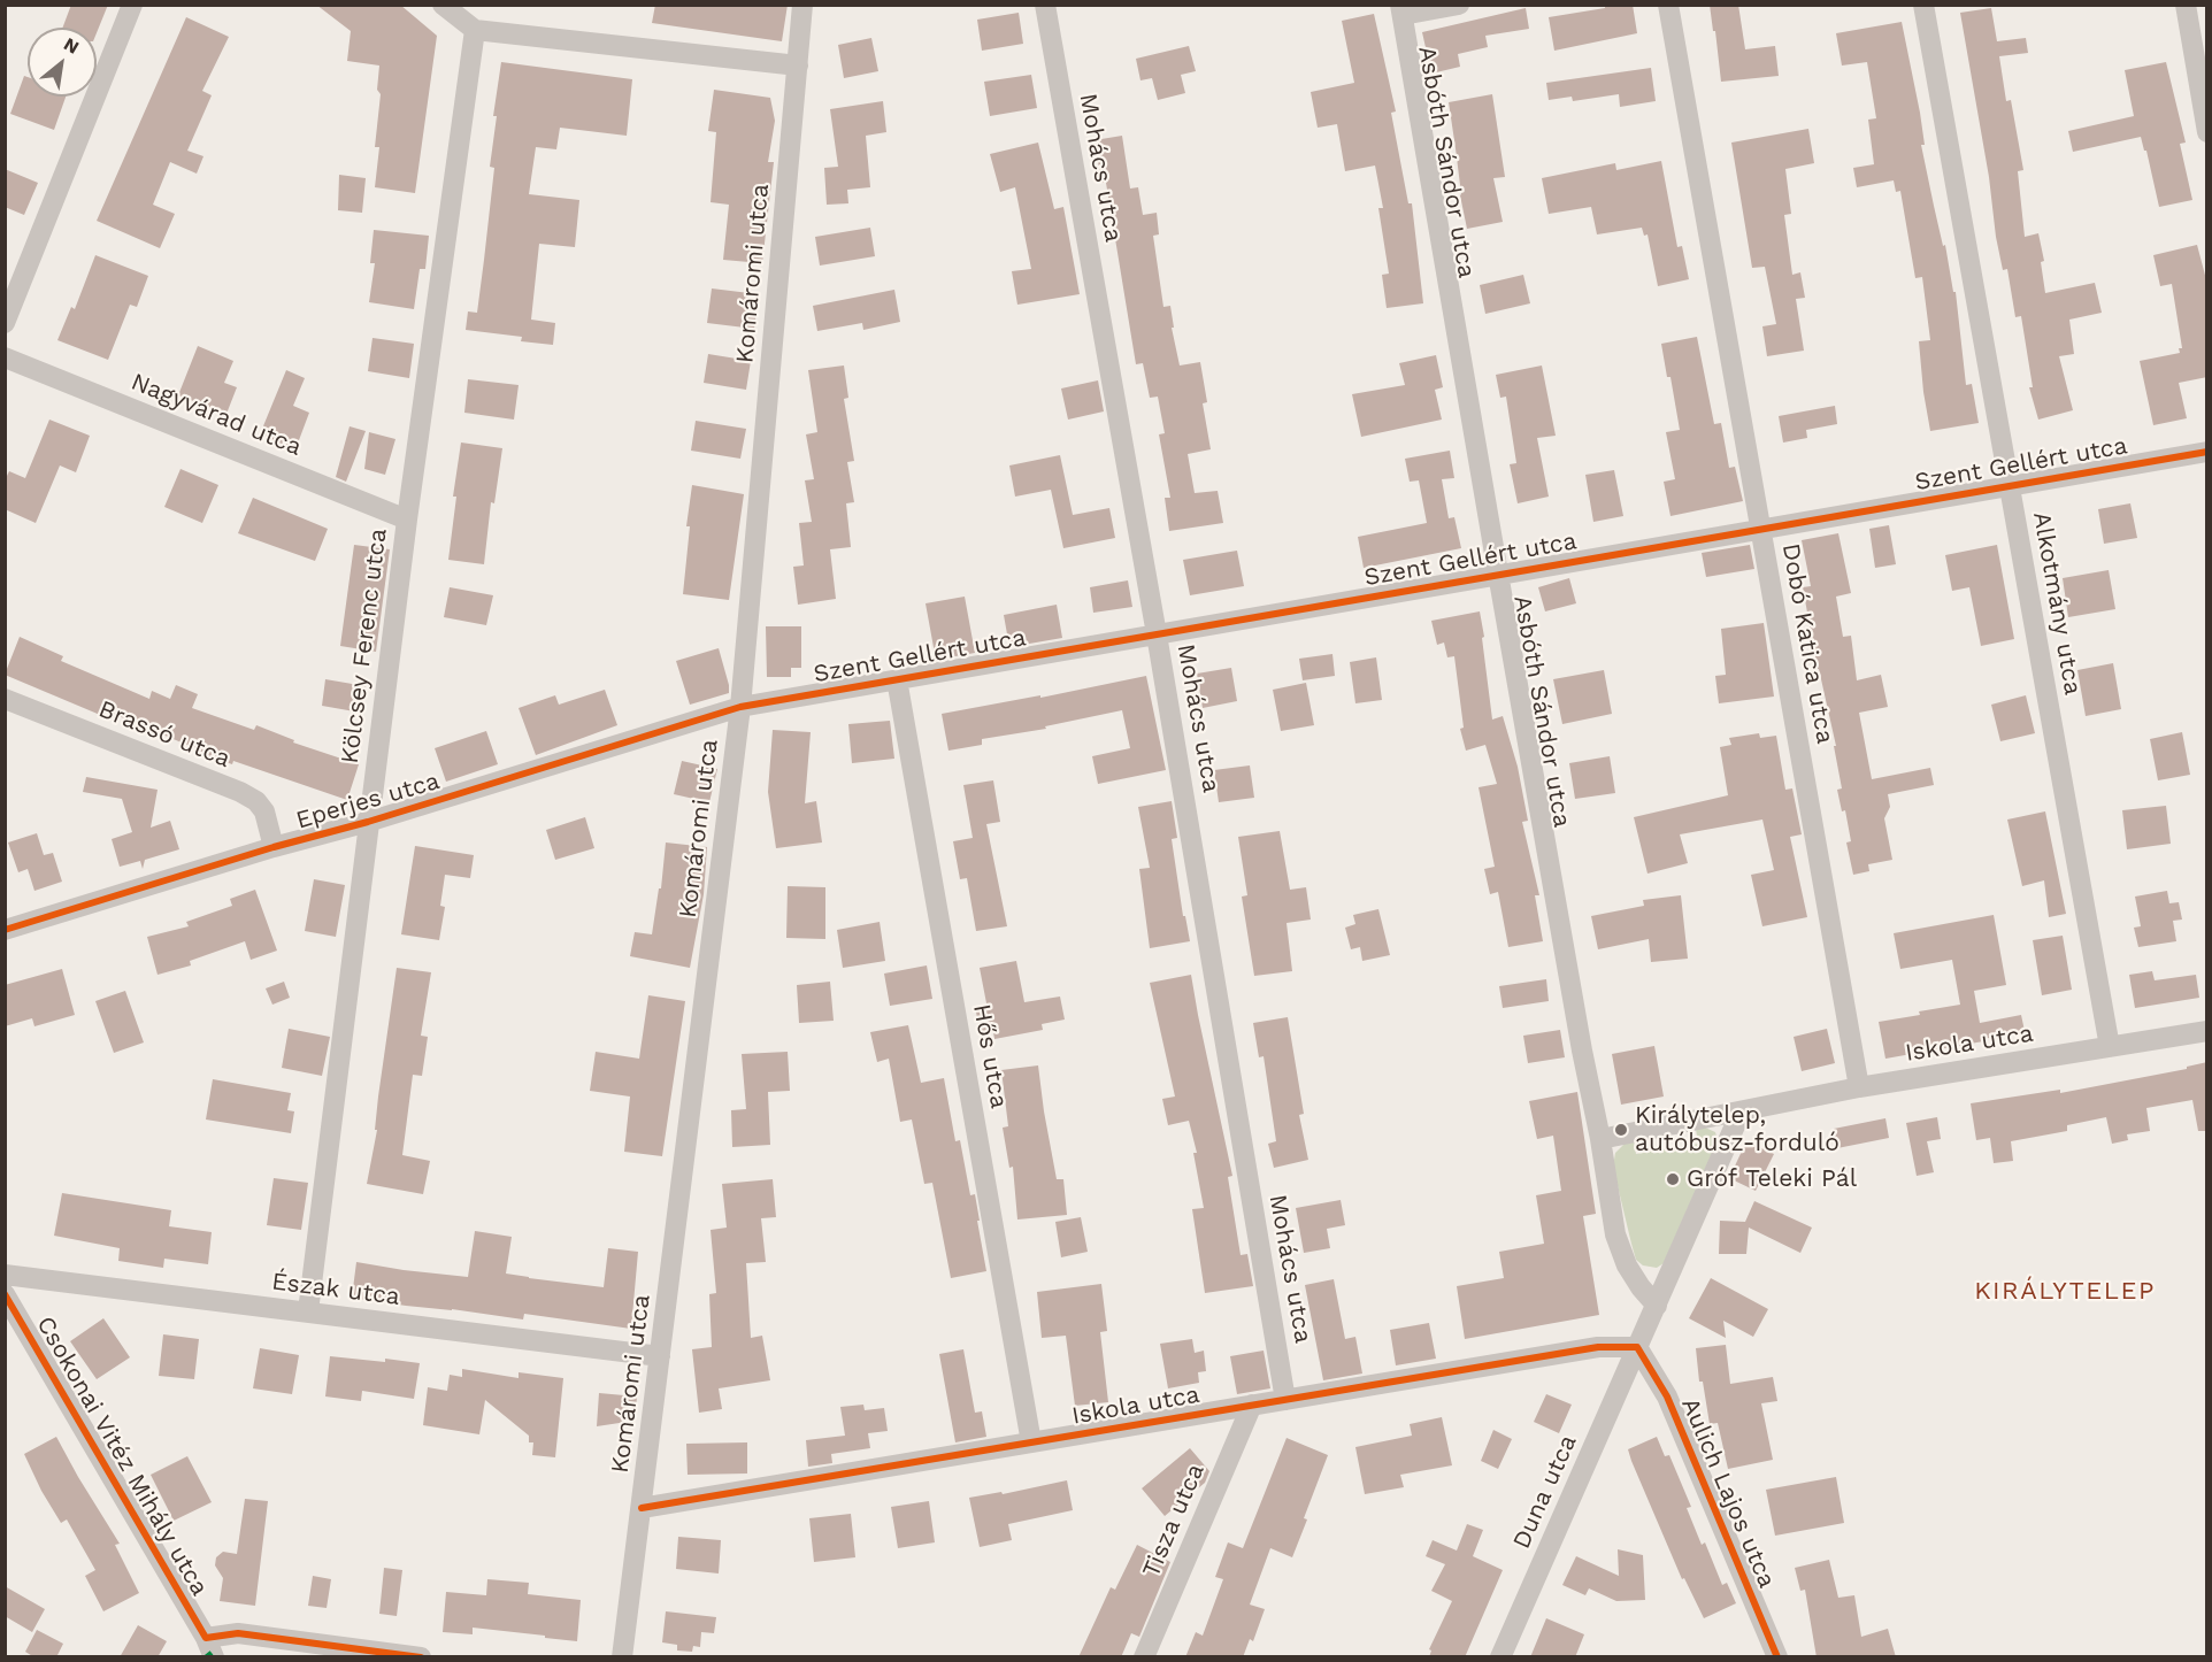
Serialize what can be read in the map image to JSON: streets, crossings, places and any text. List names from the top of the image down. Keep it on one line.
{"streets":{"street":["Asbóth Sándor utca","Mohács utca","Komáromi utca","Nagyvárad utca","Szent Gellért utca","Alkotmány utca","Dobó Katica utca","Kölcsey Ferenc utca","Brassó utca","Eperjes utca","Iskola utca","Hős utca","Észak utca","Csokonai Vitéz Mihály utca","Duna utca","Aulich Lajos utca","Tisza utca"]},"crossings":[["Asbóth Sándor utca","Szent Gellért utca"],["Asbóth Sándor utca","Iskola utca"],["Asbóth Sándor utca","Duna utca"],["Mohács utca","Szent Gellért utca"],["Mohács utca","Iskola utca"],["Komáromi utca","Szent Gellért utca"],["Komáromi utca","Eperjes utca"],["Komáromi utca","Iskola utca"],["Komáromi utca","Észak utca"],["Nagyvárad utca","Kölcsey Ferenc utca"],["Szent Gellért utca","Alkotmány utca"],["Szent Gellért utca","Dobó Katica utca"],["Szent Gellért utca","Eperjes utca"],["Szent Gellért utca","Hős utca"],["Alkotmány utca","Iskola utca"],["Dobó Katica utca","Iskola utca"],["Kölcsey Ferenc utca","Eperjes utca"],["Kölcsey Ferenc utca","Észak utca"],["Brassó utca","Eperjes utca"],["Iskola utca","Hős utca"],["Iskola utca","Duna utca"],["Iskola utca","Aulich Lajos utca"],["Iskola utca","Tisza utca"],["Duna utca","Aulich Lajos utca"]],"districts":["KIRÁLYTELEP"],"places":["Királytelep, autóbusz-forduló","Gróf Teleki Pál"],"north":"top right"}
